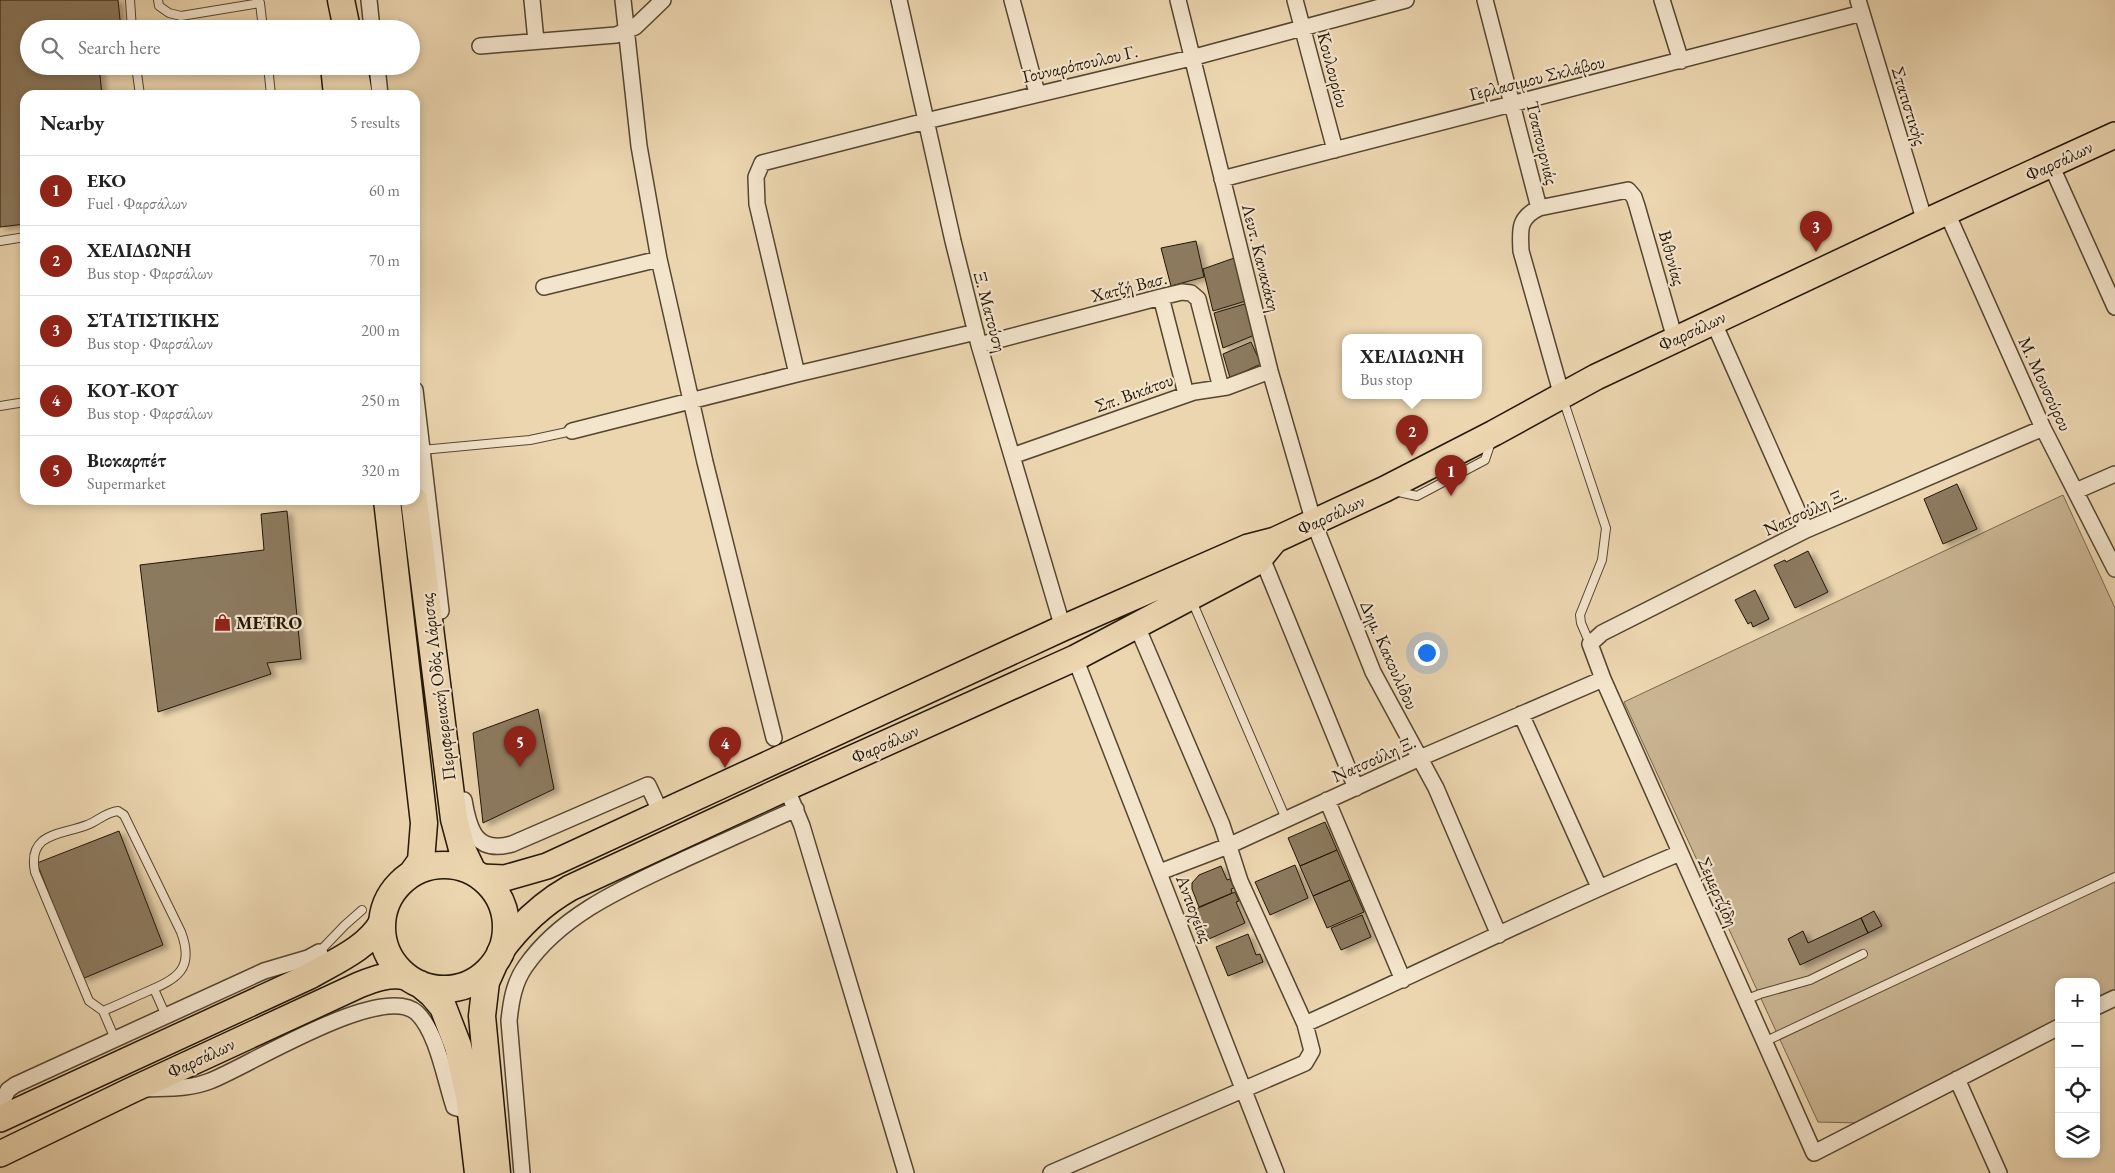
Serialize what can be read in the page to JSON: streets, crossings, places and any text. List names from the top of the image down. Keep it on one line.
{"streets":{"highway":["Περιφερειακή Οδός Λάρισας"],"main road":["Φαρσάλων"],"street":["Γουναρόπουλου Γ.","Κουλουρίου","Γερλασιμου Σκλάβου","Στατιστικής","Τσαπουρνιάς","Λευτ. Κανακάκη","Βιθυνίας","Χατζή Βασ.","Ξ. Ματούση","Μ. Μουσούρου","Σπ. Βικάτου","Νατσούλη Ξ.","Δημ. Κακουλίδου","Σεμερτζίδη","Αντιοχείας"]},"crossings":[["Γουναρόπουλου Γ.","Κουλουρίου"],["Γουναρόπουλου Γ.","Λευτ. Κανακάκη"],["Γουναρόπουλου Γ.","Χατζή Βασ."],["Γουναρόπουλου Γ.","Ξ. Ματούση"],["Κουλουρίου","Γερλασιμου Σκλάβου"],["Γερλασιμου Σκλάβου","Στατιστικής"],["Γερλασιμου Σκλάβου","Τσαπουρνιάς"],["Γερλασιμου Σκλάβου","Λευτ. Κανακάκη"],["Στατιστικής","Φαρσάλων"],["Στατιστικής","Μ. Μουσούρου"],["Τσαπουρνιάς","Βιθυνίας"],["Φαρσάλων","Λευτ. Κανακάκη"],["Φαρσάλων","Βιθυνίας"],["Φαρσάλων","Ξ. Ματούση"],["Φαρσάλων","Μ. Μουσούρου"],["Φαρσάλων","Δημ. Κακουλίδου"],["Φαρσάλων","Περιφερειακή Οδός Λάρισας"],["Φαρσάλων","Αντιοχείας"],["Λευτ. Κανακάκη","Σπ. Βικάτου"],["Λευτ. Κανακάκη","Δημ. Κακουλίδου"],["Χατζή Βασ.","Ξ. Ματούση"],["Χατζή Βασ.","Σπ. Βικάτου"],["Ξ. Ματούση","Σπ. Βικάτου"],["Μ. Μουσούρου","Νατσούλη Ξ."],["Νατσούλη Ξ.","Δημ. Κακουλίδου"],["Νατσούλη Ξ.","Σεμερτζίδη"],["Νατσούλη Ξ.","Αντιοχείας"]],"places":{"shop":["METRO"]},"page":{"search":"Search here","heading":["Nearby","5 results"],"list":[{"mark":"1","name":"EKO","note":"Fuel · Φαρσάλων","value":"60 m"},{"mark":"2","name":"ΧΕΛΙΔΩΝΗ","note":"Bus stop · Φαρσάλων","value":"70 m"},{"mark":"3","name":"ΣΤΑΤΙΣΤΙΚΗΣ","note":"Bus stop · Φαρσάλων","value":"200 m"},{"mark":"4","name":"ΚΟΥ-ΚΟΥ","note":"Bus stop · Φαρσάλων","value":"250 m"},{"mark":"5","name":"Βιοκαρπέτ","note":"Supermarket","value":"320 m"}],"pins":["3","2","1","5","4"],"popup":["ΧΕΛΙΔΩΝΗ","Bus stop"],"map_buttons":["+","−"]}}
